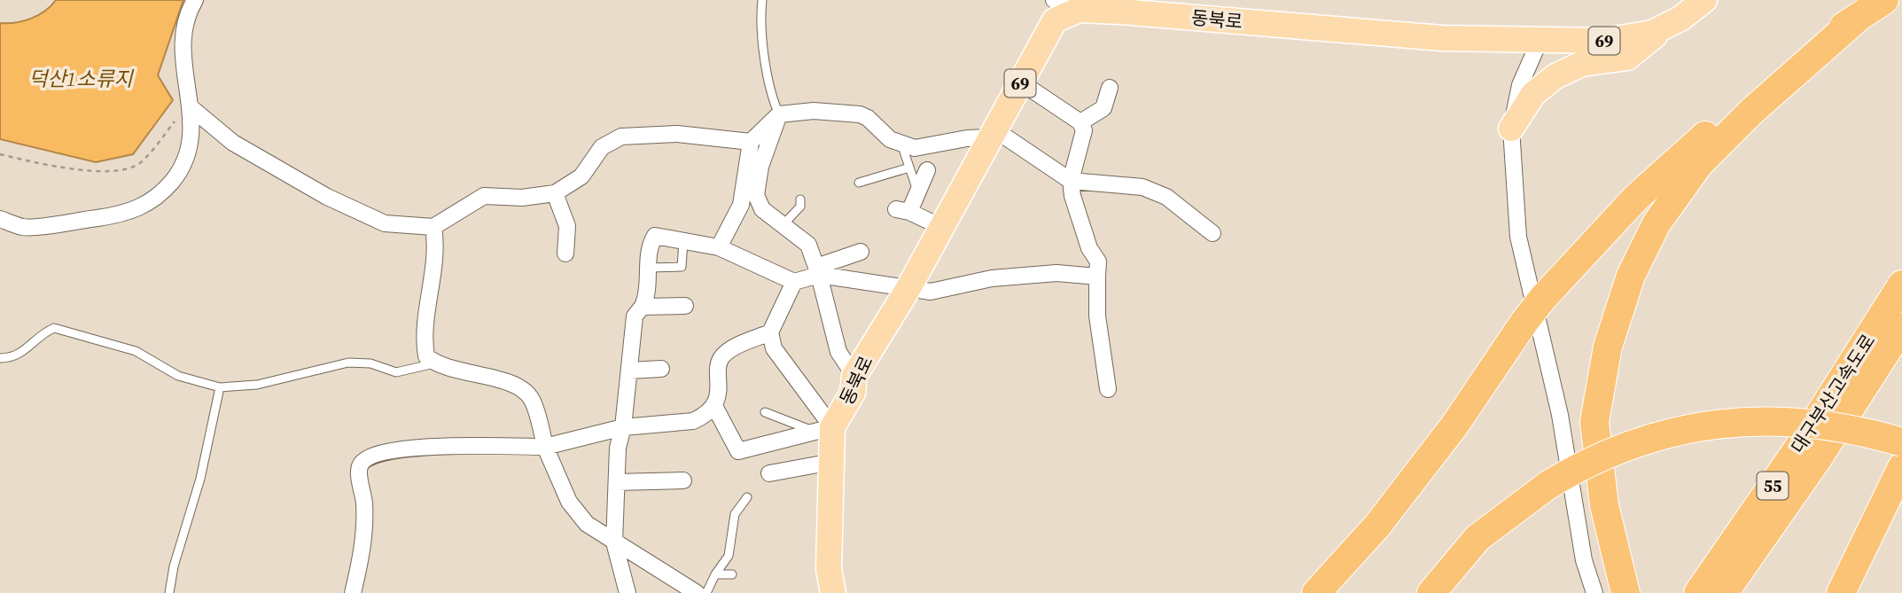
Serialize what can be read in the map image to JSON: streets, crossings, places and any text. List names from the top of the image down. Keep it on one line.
{"streets":{"highway":["대구부산고속도로","55"],"main road":["동북로","69"]},"crossings":[["대구부산고속도로","55"]],"water":["덕산1소류지"]}
